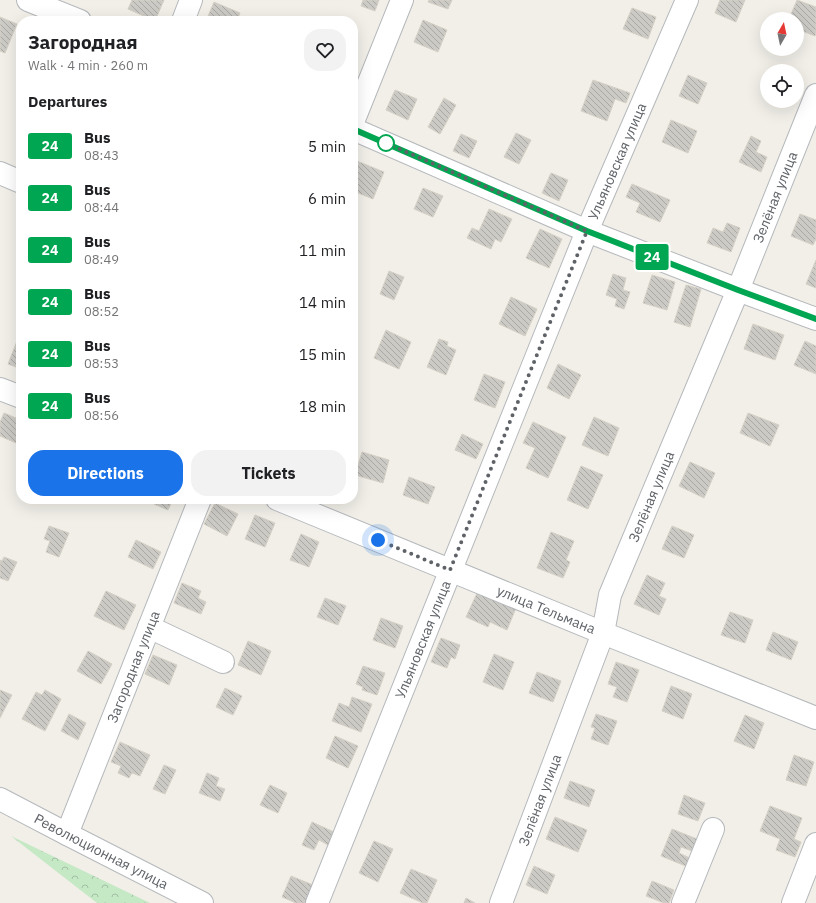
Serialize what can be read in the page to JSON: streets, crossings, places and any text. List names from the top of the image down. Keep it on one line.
{"streets":{"street":["Ульяновская улица","Зелёная улица","улица Тельмана","Загородная улица","Революционная улица"]},"crossings":[["Ульяновская улица","улица Тельмана"],["Зелёная улица","улица Тельмана"],["Загородная улица","Революционная улица"]],"lines":["bus line 24"],"north":"top","page":{"on_map":"24","heading":[["Загородная","Walk · 4 min · 260 m"],"Departures"],"list":[{"mark":"24","name":"Bus","note":"08:43","value":"5 min"},{"mark":"24","name":"Bus","note":"08:44","value":"6 min"},{"mark":"24","name":"Bus","note":"08:49","value":"11 min"},{"mark":"24","name":"Bus","note":"08:52","value":"14 min"},{"mark":"24","name":"Bus","note":"08:53","value":"15 min"},{"mark":"24","name":"Bus","note":"08:56","value":"18 min"}],"buttons":["Directions","Tickets"]}}
